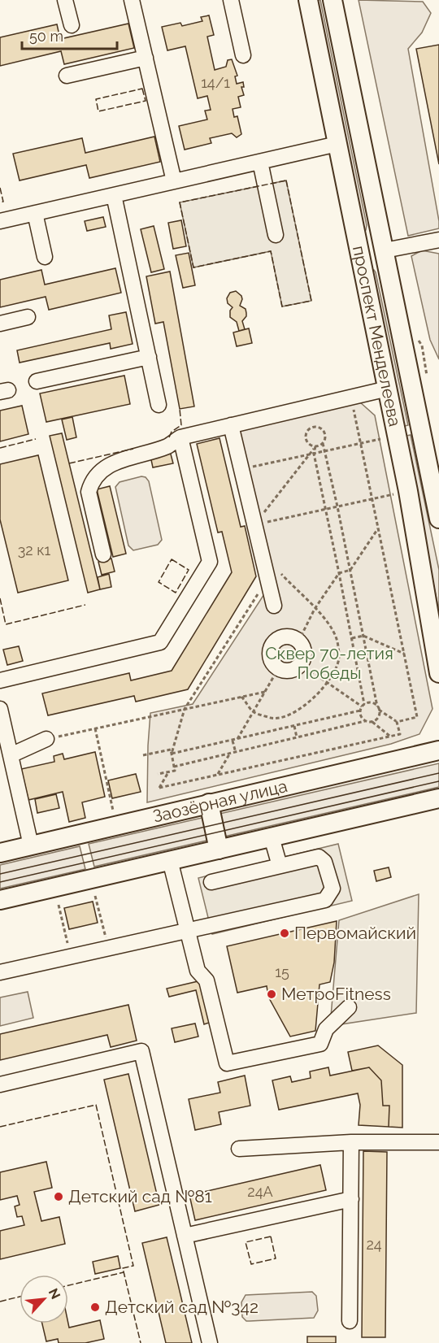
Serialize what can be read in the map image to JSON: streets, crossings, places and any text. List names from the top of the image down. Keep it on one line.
{"streets":{"main road":["проспект Менделеева","Заозёрная улица"]},"parks":["Сквер 70-летия Победы"],"places":["Первомайский","МетроFitness","Детский сад №81","Детский сад №342"],"house_numbers":["14/1","32 к1","15","24А","24"],"scale_bar":"50 m","north":"top right"}
